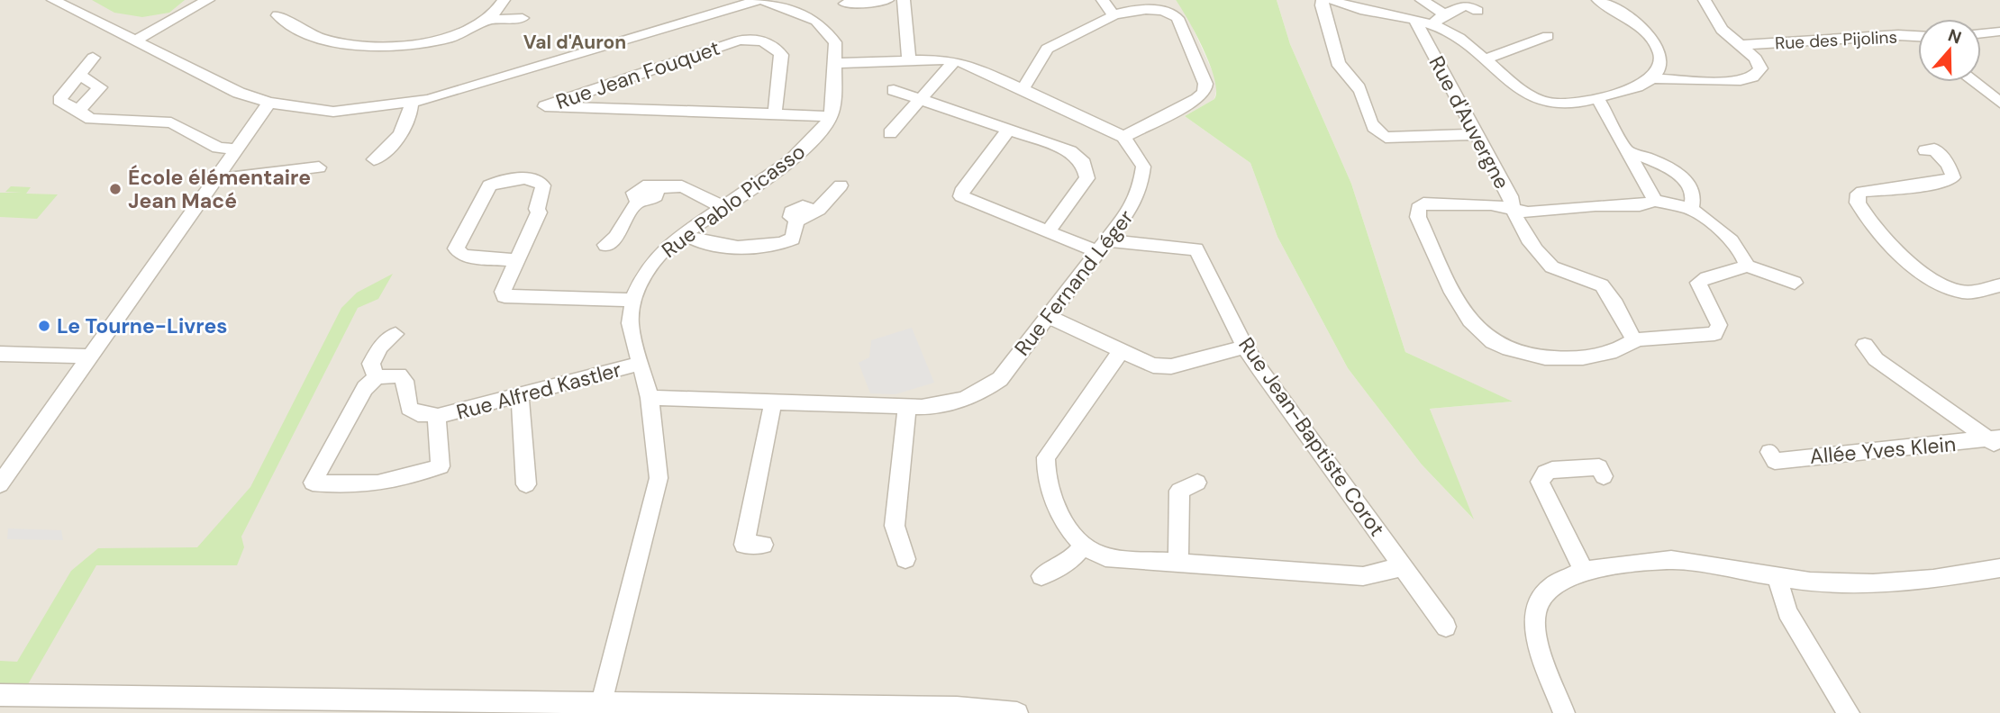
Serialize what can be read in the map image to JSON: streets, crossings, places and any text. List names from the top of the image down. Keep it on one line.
{"streets":{"street":["Rue des Pijolins","Rue Jean Fouquet","Rue d'Auvergne","Rue Pablo Picasso","Rue Fernand Léger","Rue Alfred Kastler","Rue Jean-Baptiste Corot","Allée Yves Klein"]},"crossings":[["Rue Jean Fouquet","Rue Pablo Picasso"],["Rue Pablo Picasso","Rue Fernand Léger"],["Rue Pablo Picasso","Rue Alfred Kastler"],["Rue Fernand Léger","Rue Jean-Baptiste Corot"]],"districts":["Val d'Auron"],"places":["École élémentaire Jean Macé","Le Tourne-Livres"],"north":"top"}
